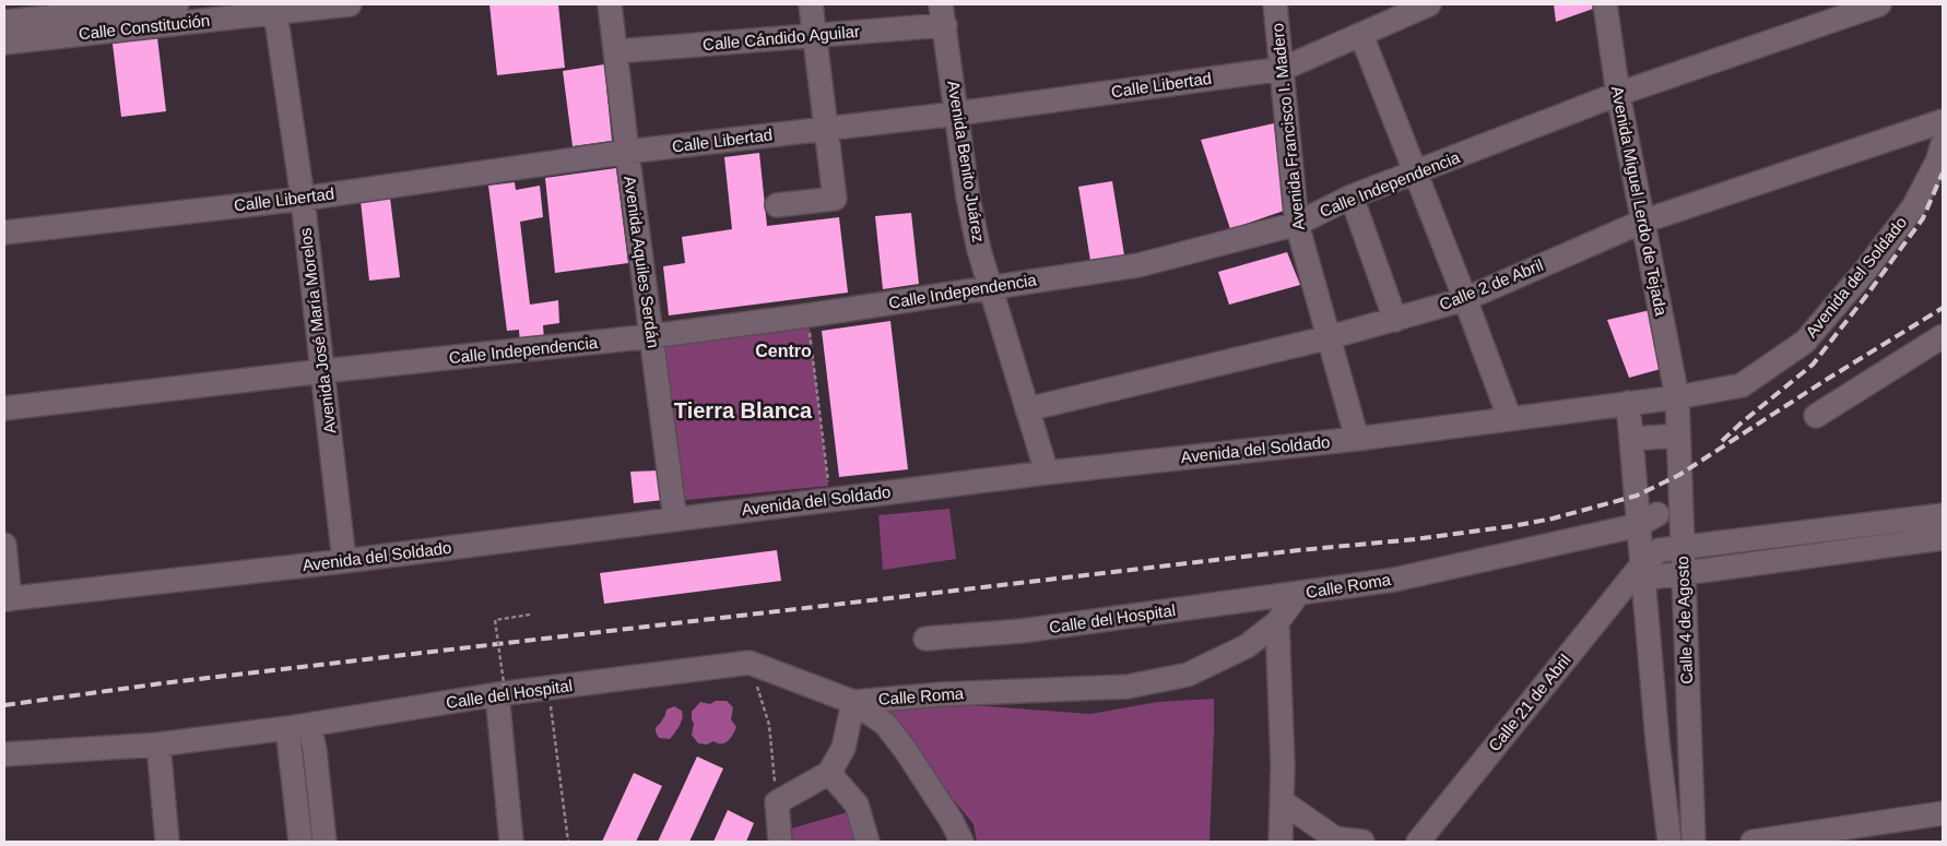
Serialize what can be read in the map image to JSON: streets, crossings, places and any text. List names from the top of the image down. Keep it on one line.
{"streets":{"street":["Calle Constitución","Calle Cándido Aguilar","Calle Libertad","Avenida Francisco I. Madero","Avenida Benito Juárez","Calle Independencia","Avenida Miguel Lerdo de Tejada","Avenida Aquiles Serdán","Avenida del Soldado","Calle 2 de Abril","Avenida José María Morelos","Calle Roma","Calle del Hospital","Calle 4 de Agosto","Calle 21 de Abril"]},"crossings":[["Calle Constitución","Avenida José María Morelos"],["Calle Cándido Aguilar","Avenida Benito Juárez"],["Calle Cándido Aguilar","Avenida Aquiles Serdán"],["Calle Libertad","Avenida Francisco I. Madero"],["Calle Libertad","Avenida Benito Juárez"],["Calle Libertad","Avenida Aquiles Serdán"],["Calle Libertad","Avenida José María Morelos"],["Avenida Francisco I. Madero","Calle Independencia"],["Avenida Francisco I. Madero","Avenida del Soldado"],["Avenida Francisco I. Madero","Calle 2 de Abril"],["Avenida Benito Juárez","Calle Independencia"],["Avenida Benito Juárez","Avenida del Soldado"],["Avenida Benito Juárez","Calle 2 de Abril"],["Calle Independencia","Avenida Miguel Lerdo de Tejada"],["Calle Independencia","Avenida Aquiles Serdán"],["Calle Independencia","Avenida José María Morelos"],["Avenida Miguel Lerdo de Tejada","Avenida del Soldado"],["Avenida Miguel Lerdo de Tejada","Calle 2 de Abril"],["Avenida Miguel Lerdo de Tejada","Calle 4 de Agosto"],["Avenida Aquiles Serdán","Avenida del Soldado"],["Avenida del Soldado","Avenida José María Morelos"],["Avenida del Soldado","Calle 4 de Agosto"],["Calle Roma","Calle del Hospital"],["Calle Roma","Calle 4 de Agosto"],["Calle 4 de Agosto","Calle 21 de Abril"]],"districts":["Centro","Tierra Blanca"]}
